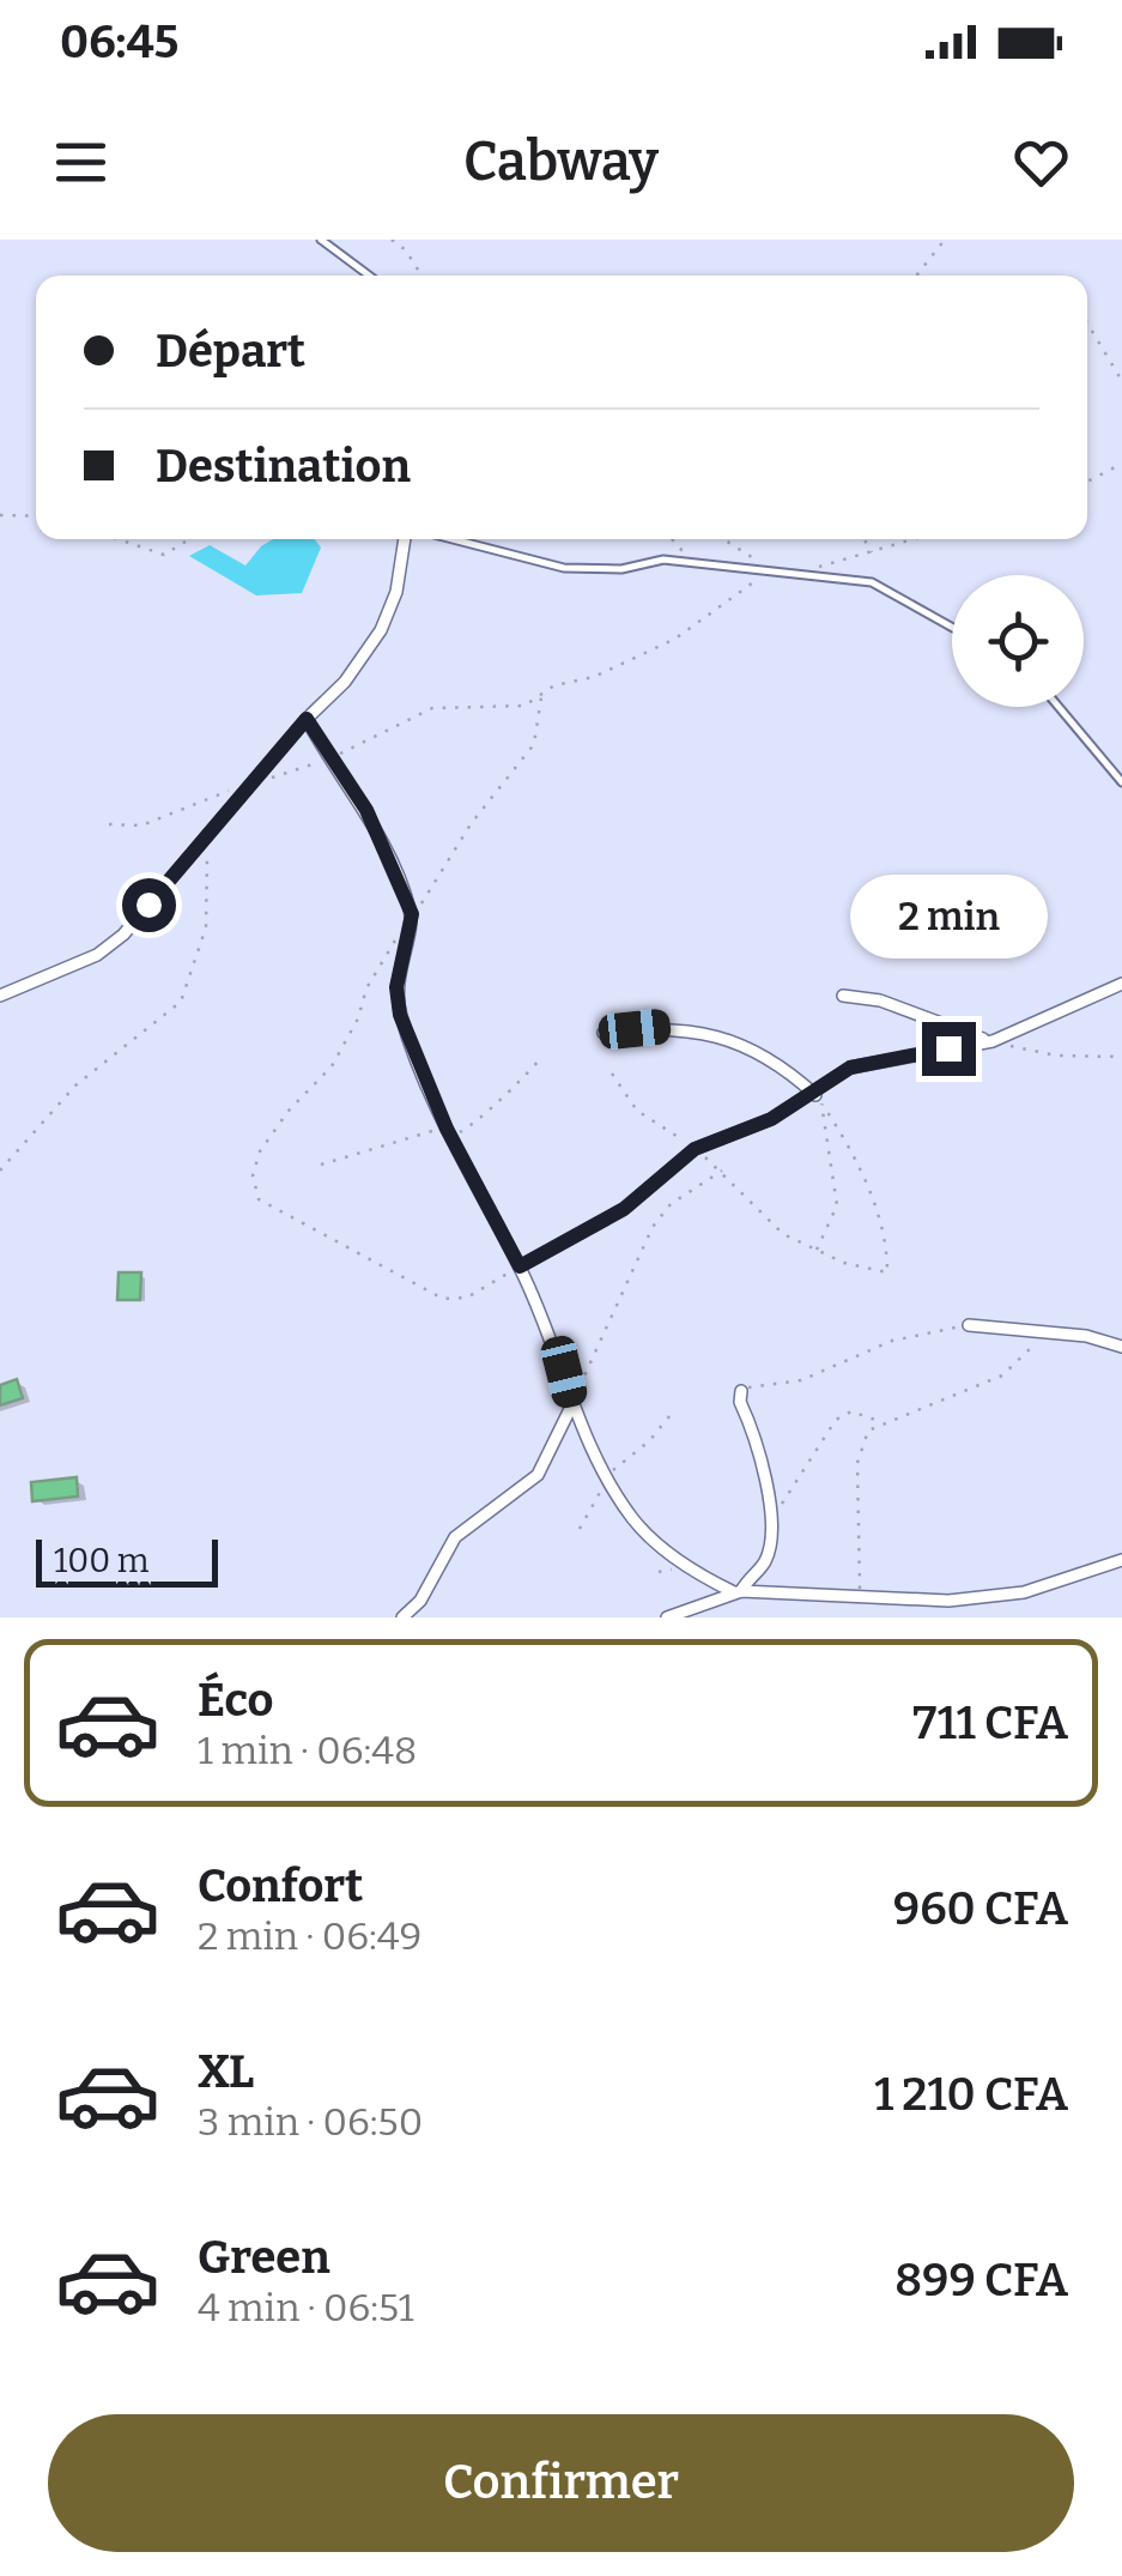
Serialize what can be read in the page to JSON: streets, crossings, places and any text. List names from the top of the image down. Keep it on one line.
{"scale_bar":"100 m","page":{"status":"06:45","header":"Cabway","banner":["Départ","Destination"],"bubble":"2 min","scale":"100 m","list":[{"name":"Éco","note":"1 min · 06:48","value":"711 CFA"},{"name":"Confort","note":"2 min · 06:49","value":"960 CFA"},{"name":"XL","note":"3 min · 06:50","value":"1 210 CFA"},{"name":"Green","note":"4 min · 06:51","value":"899 CFA"}],"buttons":"Confirmer"}}
